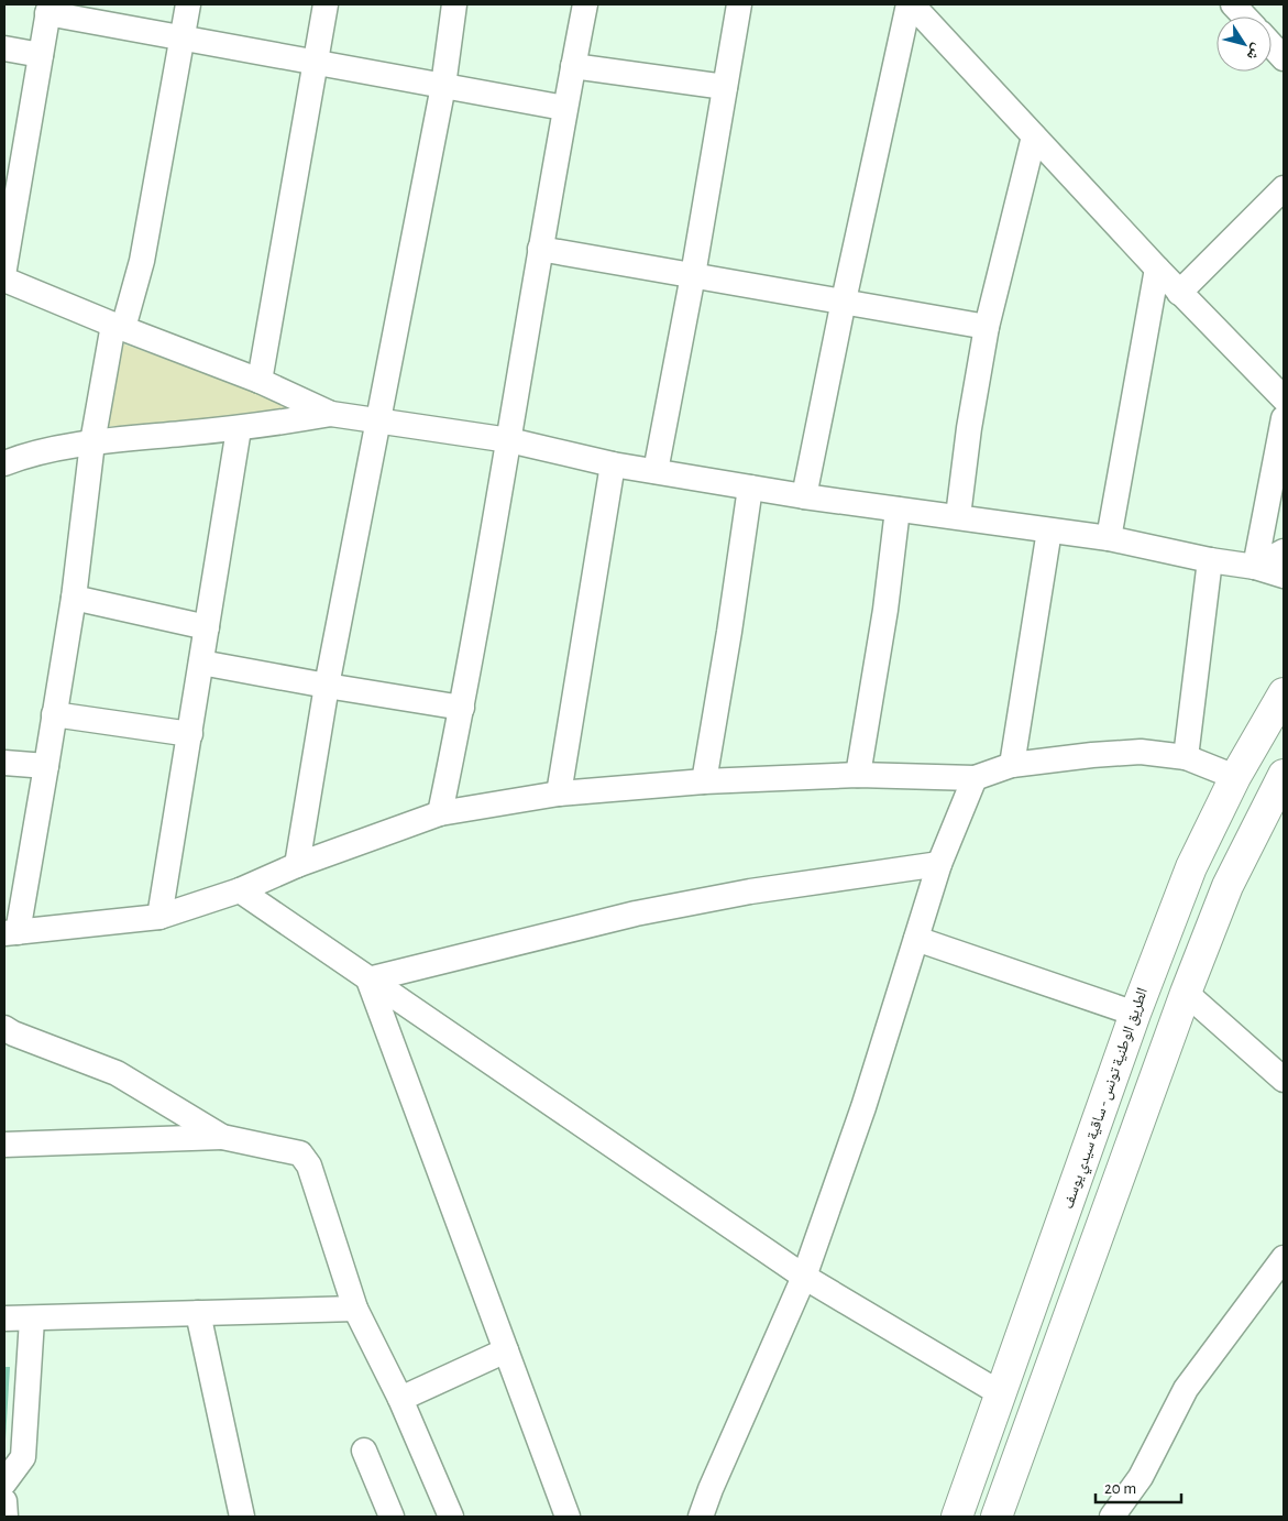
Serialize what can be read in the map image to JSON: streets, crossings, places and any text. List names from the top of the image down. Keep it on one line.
{"streets":{"main road":["الطريق الوطنية تونس - ساقية سيدي يوسف"]},"scale_bar":"20 m","north":"bottom right"}
